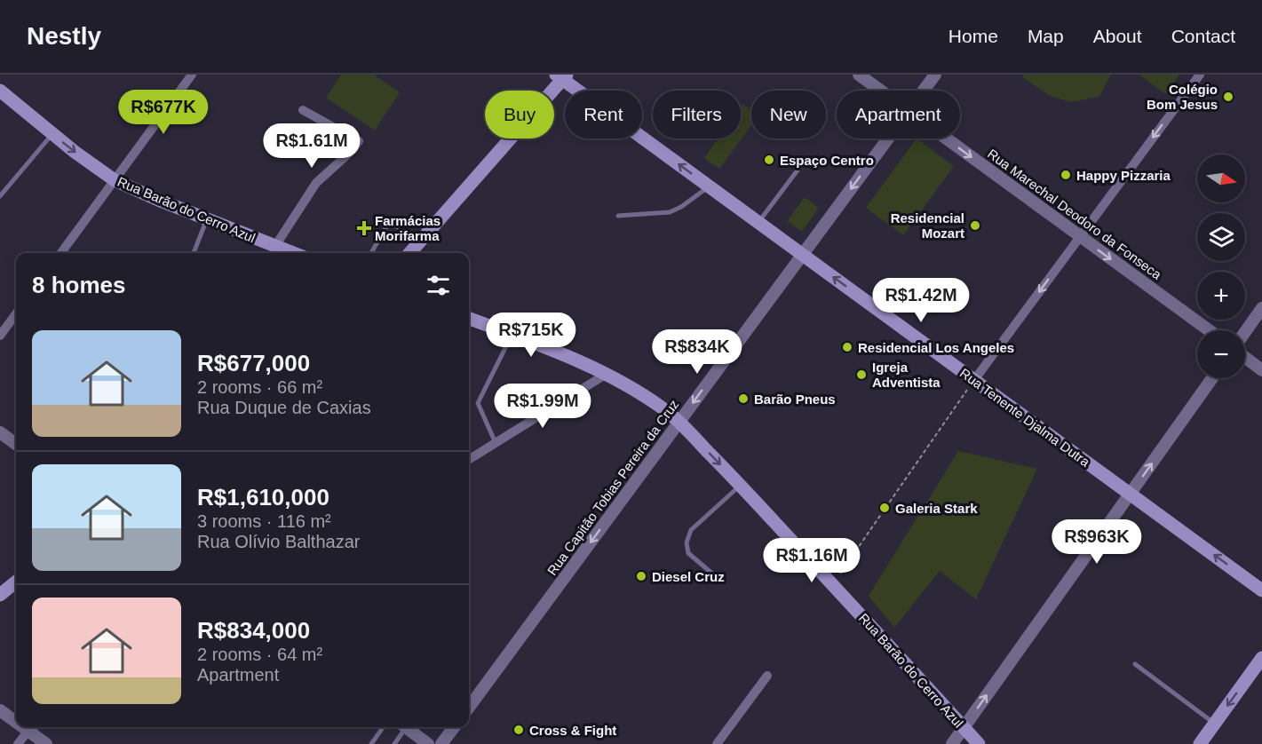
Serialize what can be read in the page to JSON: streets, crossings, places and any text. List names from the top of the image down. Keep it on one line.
{"streets":{"main road":["Rua Barão do Cerro Azul","Rua Tenente Djalma Dutra"],"street":["Rua Marechal Deodoro da Fonseca","Rua Capitão Tobias Pereira da Cruz"]},"crossings":[["Rua Barão do Cerro Azul","Rua Capitão Tobias Pereira da Cruz"],["Rua Tenente Djalma Dutra","Rua Capitão Tobias Pereira da Cruz"]],"one_way":["Rua Marechal Deodoro da Fonseca","Rua Tenente Djalma Dutra","Rua Capitão Tobias Pereira da Cruz"],"places":{"other":["Colégio Bom Jesus","Espaço Centro","Happy Pizzaria","Residencial Mozart","Residencial Los Angeles","Igreja Adventista","Barão Pneus","Galeria Stark","Diesel Cruz","Cross & Fight"],"health":["Farmácias Morifarma"]},"north":"right","page":{"header":"Nestly","nav":["Home","Map","About","Contact"],"price":["R$677K","R$1.61M","R$1.42M","R$715K","R$834K","R$1.99M","R$963K","R$1.16M"],"chip":["Buy","Rent","Filters","New","Apartment"],"map_buttons":["+","−"],"heading":"8 homes","list":[{"name":"R$677,000","note":"2 rooms · 66 m² · Rua Duque de Caxias"},{"name":"R$1,610,000","note":"3 rooms · 116 m² · Rua Olívio Balthazar"},{"name":"R$834,000","note":"2 rooms · 64 m² · Apartment"}]}}
